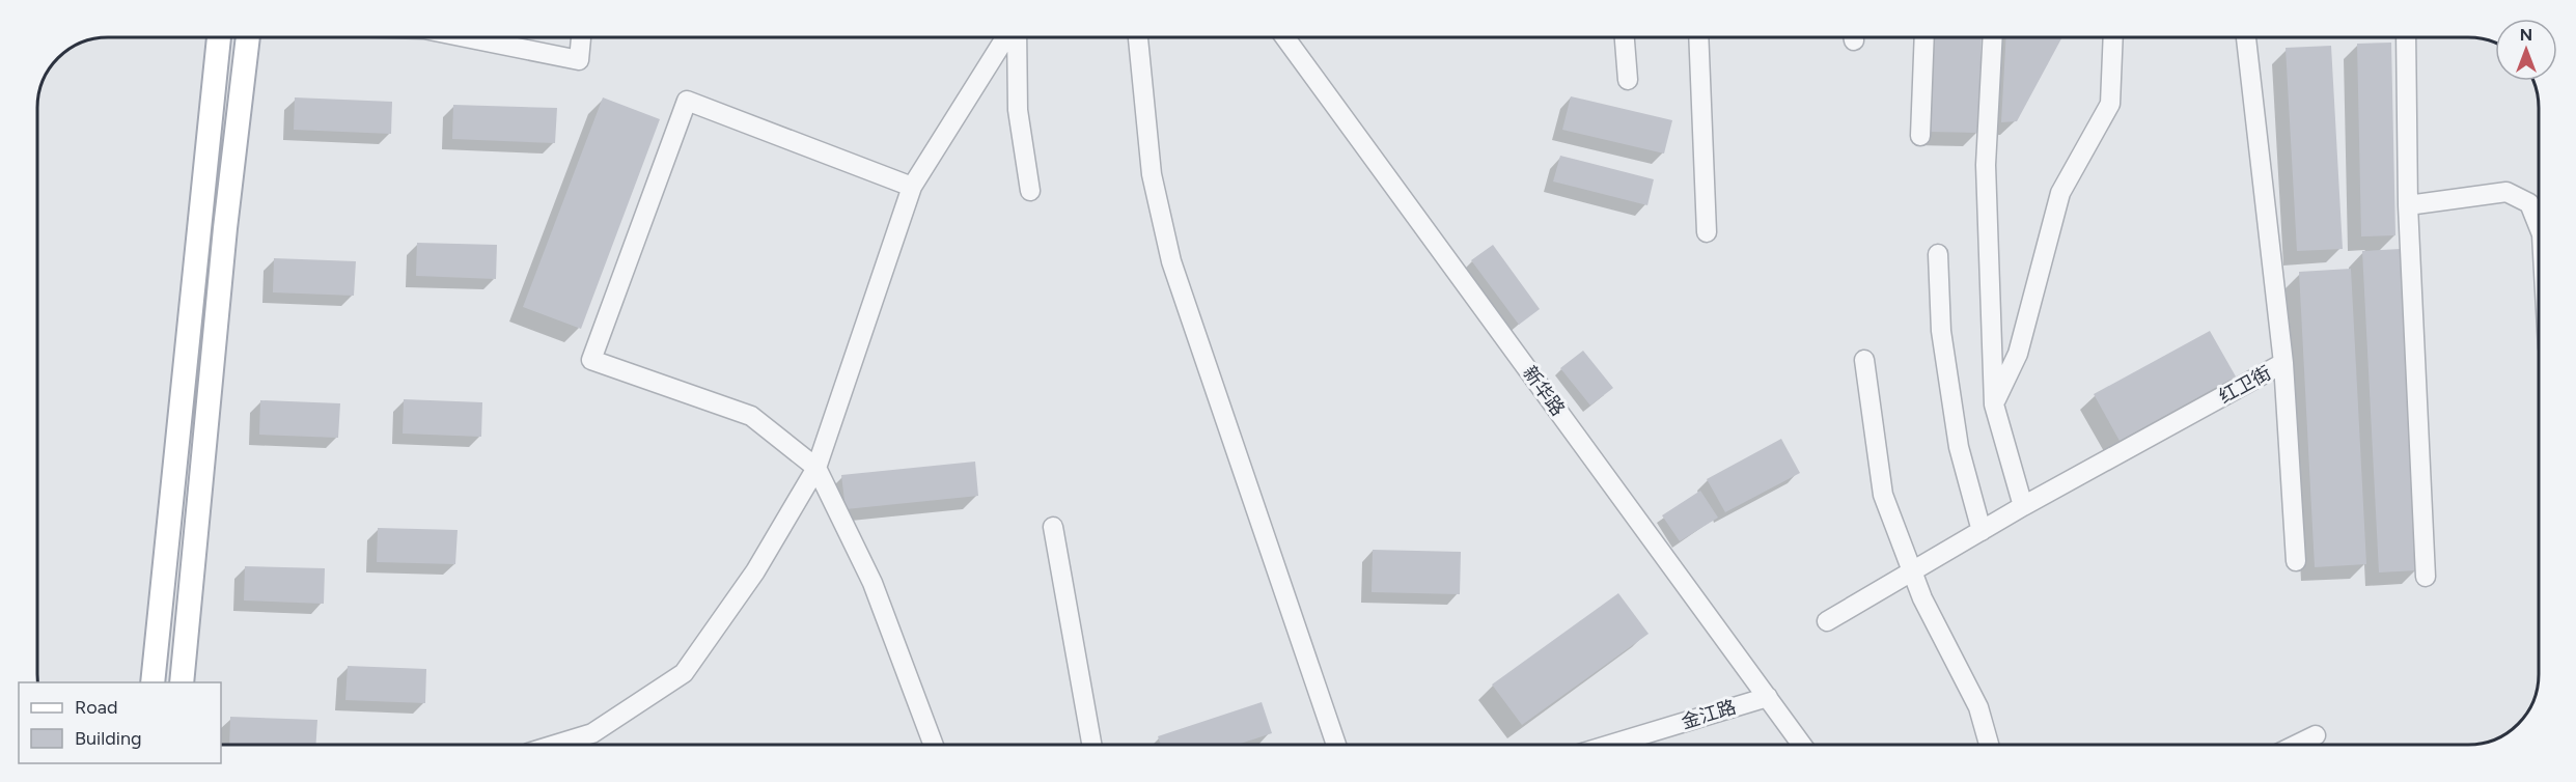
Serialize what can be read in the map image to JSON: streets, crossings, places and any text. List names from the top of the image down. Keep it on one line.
{"streets":{"street":["红卫街","新华路","金江路"]},"crossings":[["新华路","金江路"]],"legend":["Road","Building"],"north":"top"}
